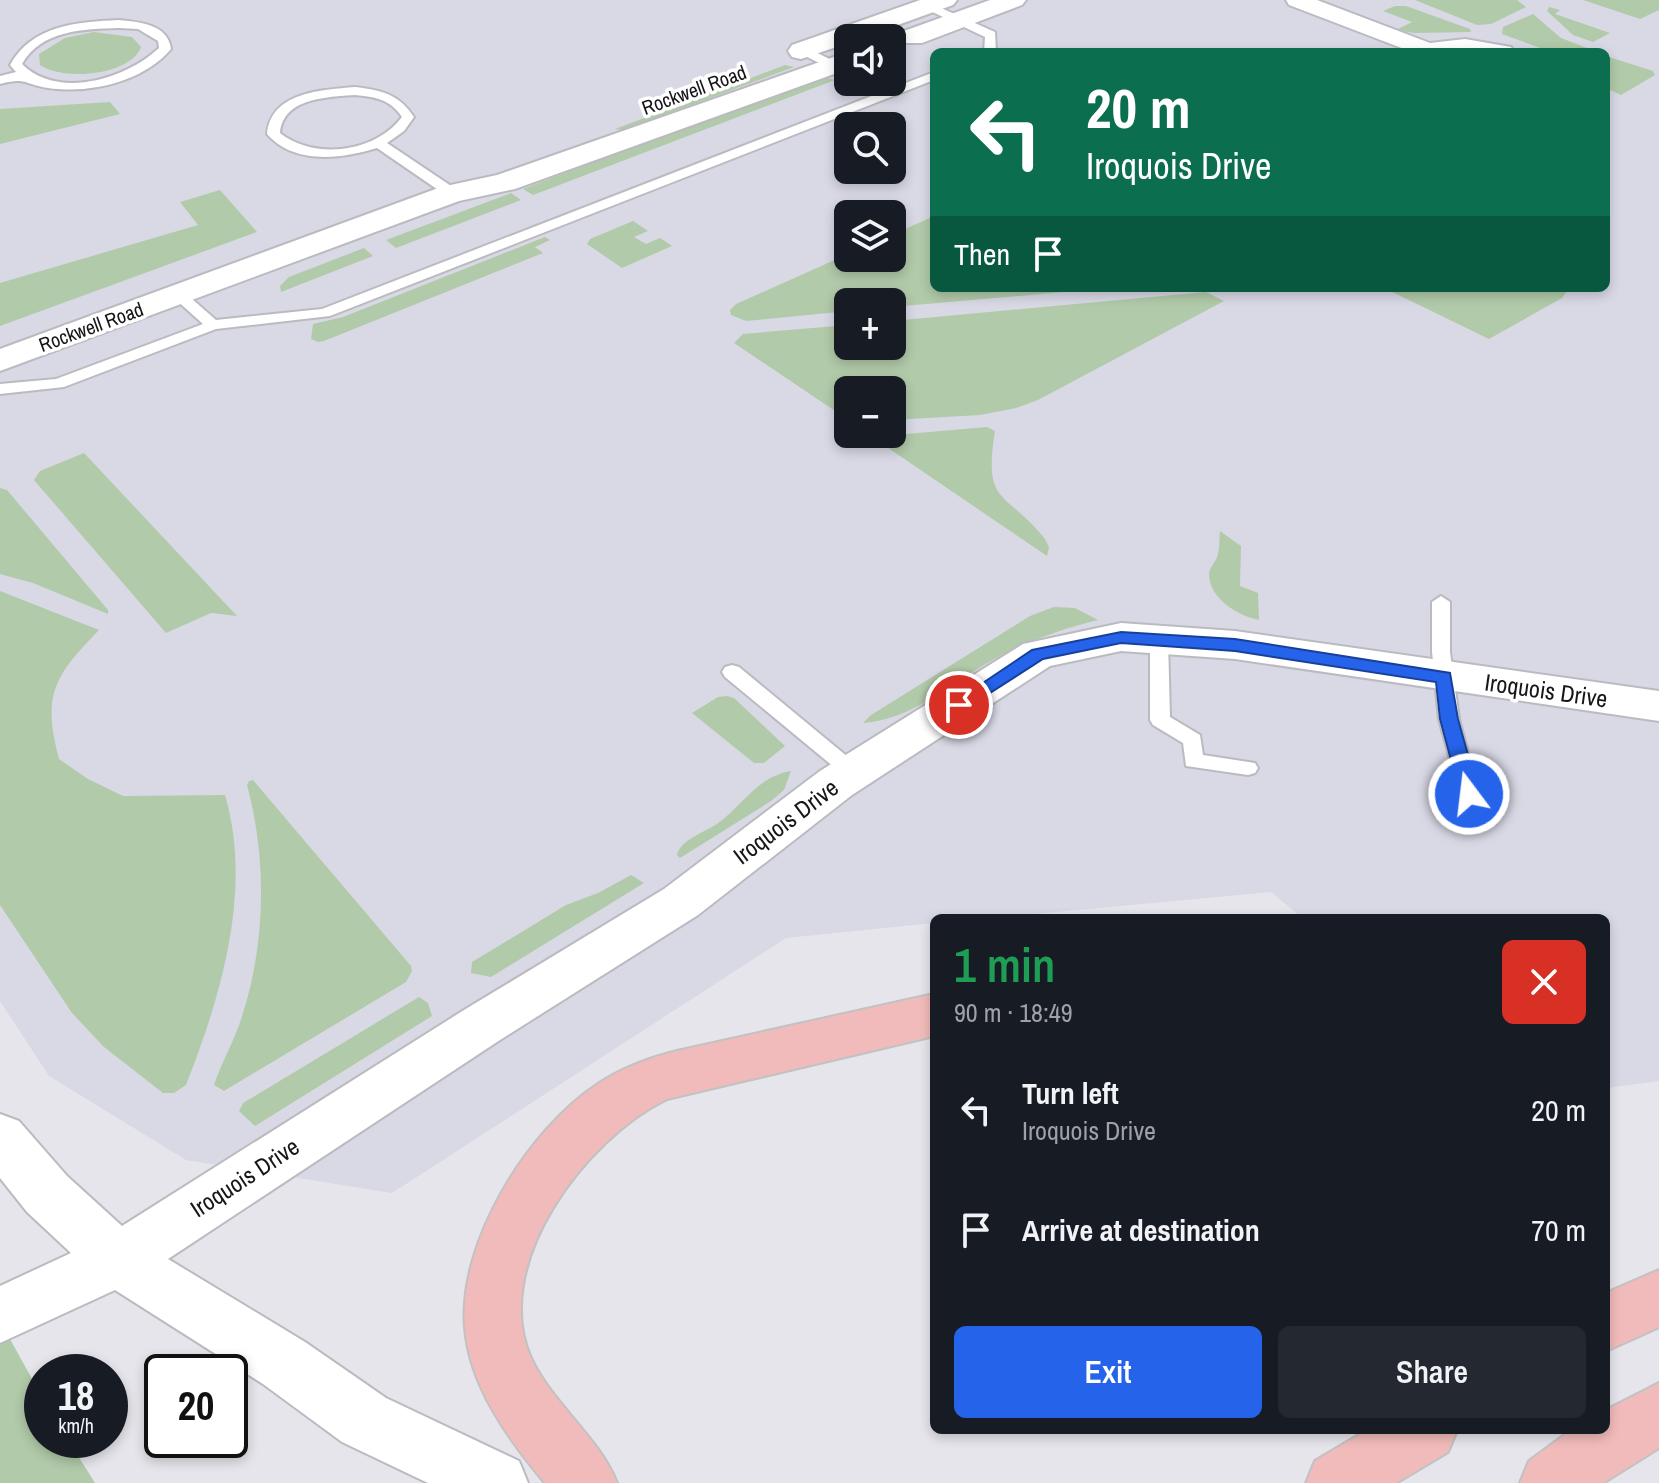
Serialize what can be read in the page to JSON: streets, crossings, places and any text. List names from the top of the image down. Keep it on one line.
{"streets":{"street":["Rockwell Road","Iroquois Drive"]},"page":{"map_buttons":["+","−"],"turn":["20 m","Iroquois Drive"],"then":"Then","heading":["1 min","90 m · 18:49"],"list":[{"name":"Turn left","note":"Iroquois Drive","value":"20 m"},{"name":"Arrive at destination","value":"70 m"}],"buttons":["Exit","Share"],"speed":"18 km/h","limit":"20"}}
